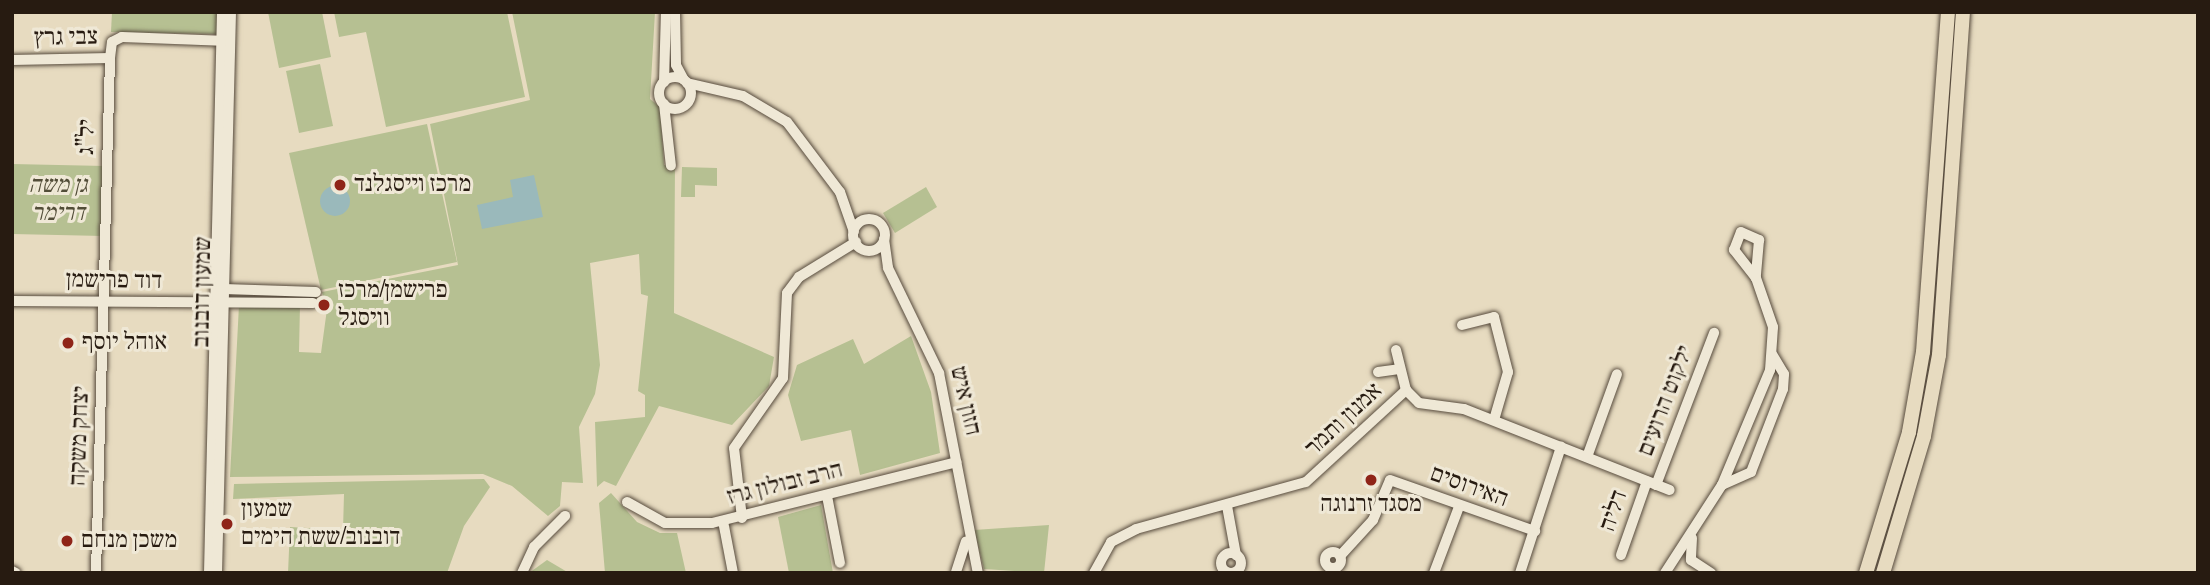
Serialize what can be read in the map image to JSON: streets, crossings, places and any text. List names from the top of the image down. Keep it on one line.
{"streets":{"street":["צבי גרץ","יל\"ג","דוד פרישמן","שמעון דובנוב","חזון איש","ילקוט הרועים","אמנון ותמר","יצחק משקה","הרב זבולון גרז","האירוסים","דליה"]},"crossings":[["צבי גרץ","יל\"ג"],["צבי גרץ","שמעון דובנוב"],["יל\"ג","דוד פרישמן"],["יל\"ג","יצחק משקה"],["דוד פרישמן","שמעון דובנוב"],["דוד פרישמן","יצחק משקה"],["חזון איש","הרב זבולון גרז"],["ילקוט הרועים","אמנון ותמר"],["ילקוט הרועים","דליה"],["אמנון ותמר","דליה"]],"parks":["גן משה דרימר"],"places":["מרכז וייסגלנד","פרישמן/מרכז וויסגל","אוהל יוסף","מסגד זרנוגה","שמעון דובנוב/ששת הימים","משכן מנחם"]}
